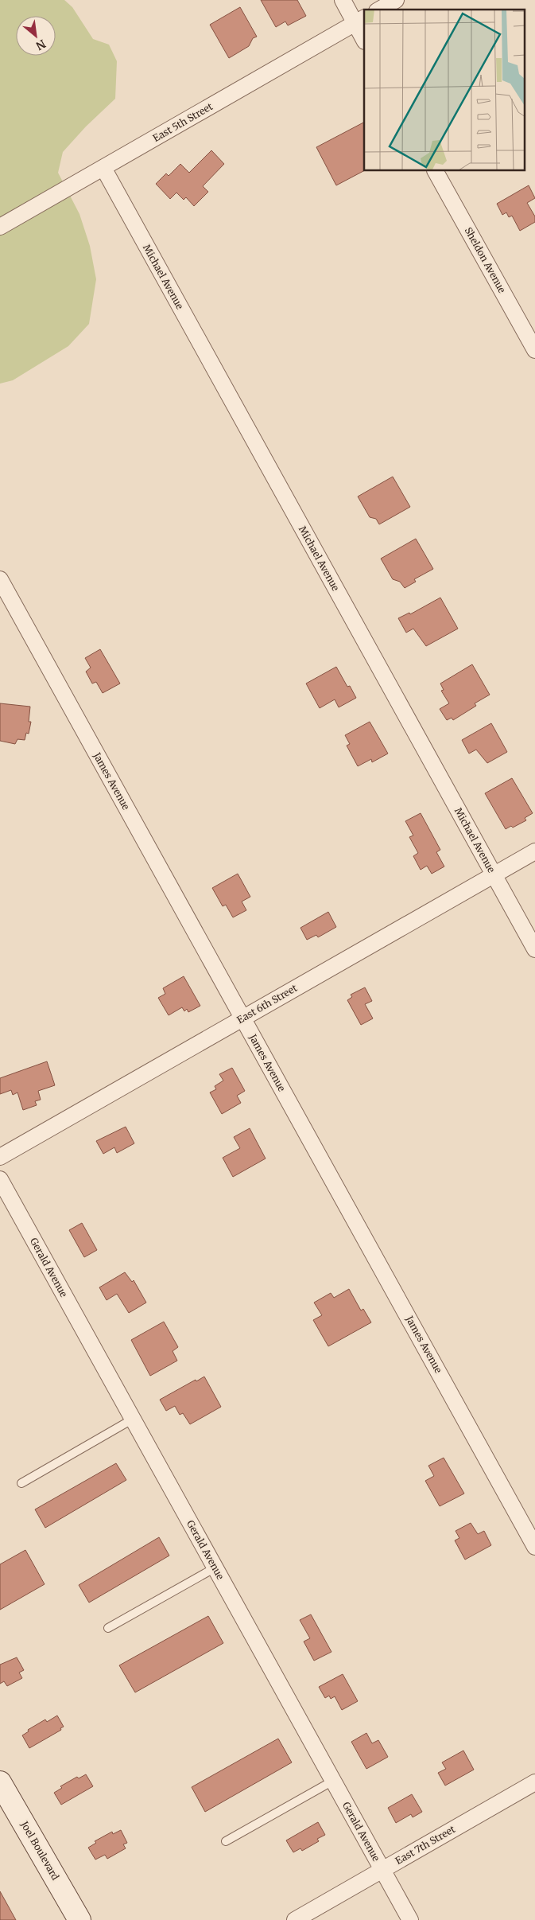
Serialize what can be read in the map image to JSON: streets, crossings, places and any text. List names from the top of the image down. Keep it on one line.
{"streets":{"main road":["Joel Boulevard"],"street":["East 5th Street","Sheldon Avenue","Michael Avenue","James Avenue","East 6th Street","Gerald Avenue","East 7th Street"]},"crossings":[["East 5th Street","Michael Avenue"],["Michael Avenue","East 6th Street"],["James Avenue","East 6th Street"],["Gerald Avenue","East 7th Street"]],"north":"bottom right"}
